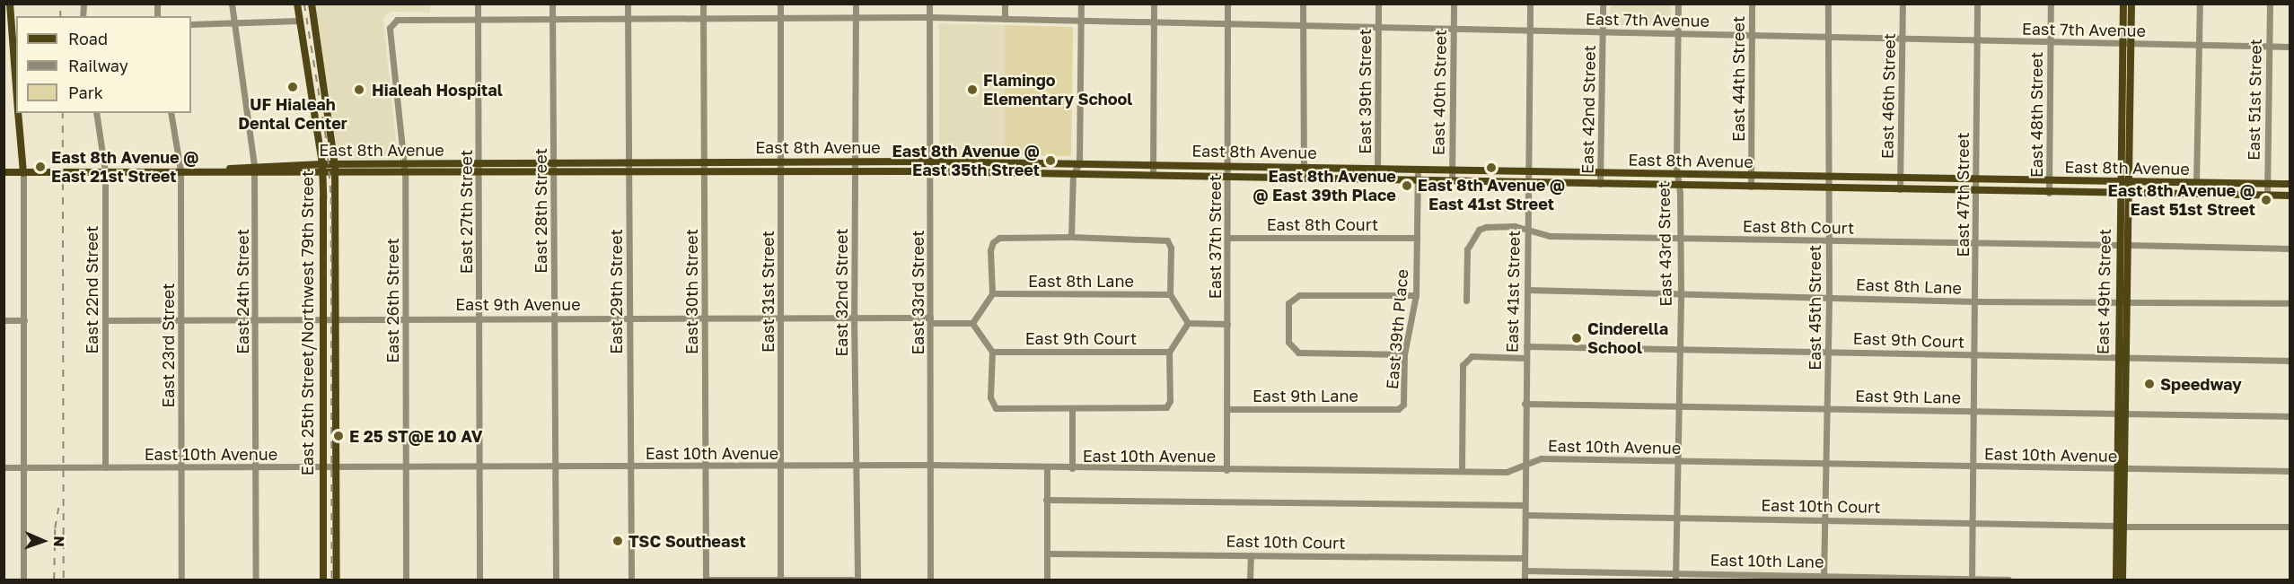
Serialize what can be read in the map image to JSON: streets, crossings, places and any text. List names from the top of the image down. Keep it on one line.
{"streets":{"main road":["East 8th Avenue","East 49th Street","East 25th Street/Northwest 79th Street"],"street":["East 7th Avenue","East 44th Street","East 39th Street","East 40th Street","East 46th Street","East 51st Street","East 42nd Street","East 48th Street","East 47th Street","East 28th Street","East 27th Street","East 8th Court","East 37th Street","East 43rd Street","East 8th Lane","East 22nd Street","East 24th Street","East 29th Street","East 30th Street","East 31st Street","East 41st Street","East 32nd Street","East 33rd Street","East 26th Street","East 9th Avenue","East 45th Street","East 39th Place","East 9th Court","East 23rd Street","East 9th Lane","East 10th Avenue","East 10th Court","East 10th Lane"]},"crossings":[["East 7th Avenue","East 44th Street"],["East 7th Avenue","East 39th Street"],["East 7th Avenue","East 40th Street"],["East 7th Avenue","East 46th Street"],["East 7th Avenue","East 51st Street"],["East 7th Avenue","East 42nd Street"],["East 7th Avenue","East 48th Street"],["East 7th Avenue","East 47th Street"],["East 7th Avenue","East 28th Street"],["East 7th Avenue","East 27th Street"],["East 7th Avenue","East 37th Street"],["East 7th Avenue","East 43rd Street"],["East 7th Avenue","East 29th Street"],["East 7th Avenue","East 30th Street"],["East 7th Avenue","East 31st Street"],["East 7th Avenue","East 41st Street"],["East 7th Avenue","East 49th Street"],["East 7th Avenue","East 32nd Street"],["East 7th Avenue","East 33rd Street"],["East 7th Avenue","East 26th Street"],["East 7th Avenue","East 45th Street"],["East 44th Street","East 8th Avenue"],["East 39th Street","East 8th Avenue"],["East 40th Street","East 8th Avenue"],["East 46th Street","East 8th Avenue"],["East 51st Street","East 8th Avenue"],["East 42nd Street","East 8th Avenue"],["East 48th Street","East 8th Avenue"],["East 8th Avenue","East 47th Street"],["East 8th Avenue","East 28th Street"],["East 8th Avenue","East 27th Street"],["East 8th Avenue","East 37th Street"],["East 8th Avenue","East 43rd Street"],["East 8th Avenue","East 22nd Street"],["East 8th Avenue","East 24th Street"],["East 8th Avenue","East 29th Street"],["East 8th Avenue","East 30th Street"],["East 8th Avenue","East 31st Street"],["East 8th Avenue","East 41st Street"],["East 8th Avenue","East 49th Street"],["East 8th Avenue","East 32nd Street"],["East 8th Avenue","East 33rd Street"],["East 8th Avenue","East 26th Street"],["East 8th Avenue","East 45th Street"],["East 8th Avenue","East 25th Street/Northwest 79th Street"],["East 8th Avenue","East 39th Place"],["East 8th Avenue","East 23rd Street"],["East 47th Street","East 8th Court"],["East 47th Street","East 8th Lane"],["East 47th Street","East 9th Court"],["East 47th Street","East 9th Lane"],["East 47th Street","East 10th Avenue"],["East 47th Street","East 10th Court"],["East 47th Street","East 10th Lane"],["East 28th Street","East 9th Avenue"],["East 28th Street","East 10th Avenue"],["East 27th Street","East 9th Avenue"],["East 27th Street","East 10th Avenue"],["East 8th Court","East 37th Street"],["East 8th Court","East 43rd Street"],["East 8th Court","East 41st Street"],["East 8th Court","East 49th Street"],["East 8th Court","East 45th Street"],["East 8th Court","East 39th Place"],["East 37th Street","East 9th Lane"],["East 37th Street","East 10th Avenue"],["East 43rd Street","East 8th Lane"],["East 43rd Street","East 9th Court"],["East 43rd Street","East 9th Lane"],["East 43rd Street","East 10th Avenue"],["East 43rd Street","East 10th Court"],["East 43rd Street","East 10th Lane"],["East 8th Lane","East 41st Street"],["East 8th Lane","East 49th Street"],["East 8th Lane","East 45th Street"],["East 22nd Street","East 9th Avenue"],["East 22nd Street","East 10th Avenue"],["East 24th Street","East 9th Avenue"],["East 24th Street","East 10th Avenue"],["East 29th Street","East 9th Avenue"],["East 29th Street","East 10th Avenue"],["East 30th Street","East 9th Avenue"],["East 30th Street","East 10th Avenue"],["East 31st Street","East 9th Avenue"],["East 31st Street","East 10th Avenue"],["East 41st Street","East 9th Court"],["East 41st Street","East 9th Lane"],["East 41st Street","East 10th Avenue"],["East 41st Street","East 10th Court"],["East 41st Street","East 10th Lane"],["East 49th Street","East 9th Court"],["East 49th Street","East 9th Lane"],["East 49th Street","East 10th Avenue"],["East 49th Street","East 10th Court"],["East 32nd Street","East 9th Avenue"],["East 32nd Street","East 10th Avenue"],["East 33rd Street","East 9th Avenue"],["East 33rd Street","East 10th Avenue"],["East 26th Street","East 9th Avenue"],["East 26th Street","East 10th Avenue"],["East 9th Avenue","East 25th Street/Northwest 79th Street"],["East 9th Avenue","East 23rd Street"],["East 45th Street","East 9th Court"],["East 45th Street","East 9th Lane"],["East 45th Street","East 10th Avenue"],["East 45th Street","East 10th Court"],["East 45th Street","East 10th Lane"],["East 25th Street/Northwest 79th Street","East 10th Avenue"],["East 39th Place","East 9th Lane"],["East 23rd Street","East 10th Avenue"]],"places":["UF Hialeah Dental Center","Hialeah Hospital","Flamingo Elementary School","East 8th Avenue @ East 35th Street","East 8th Avenue @ East 21st Street","East 8th Avenue @ East 41st Street","East 8th Avenue @ East 39th Place","East 8th Avenue @ East 51st Street","Cinderella School","Speedway","E 25 ST@E 10 AV","TSC Southeast"],"legend":["Road","Railway","Park"],"north":"right"}
